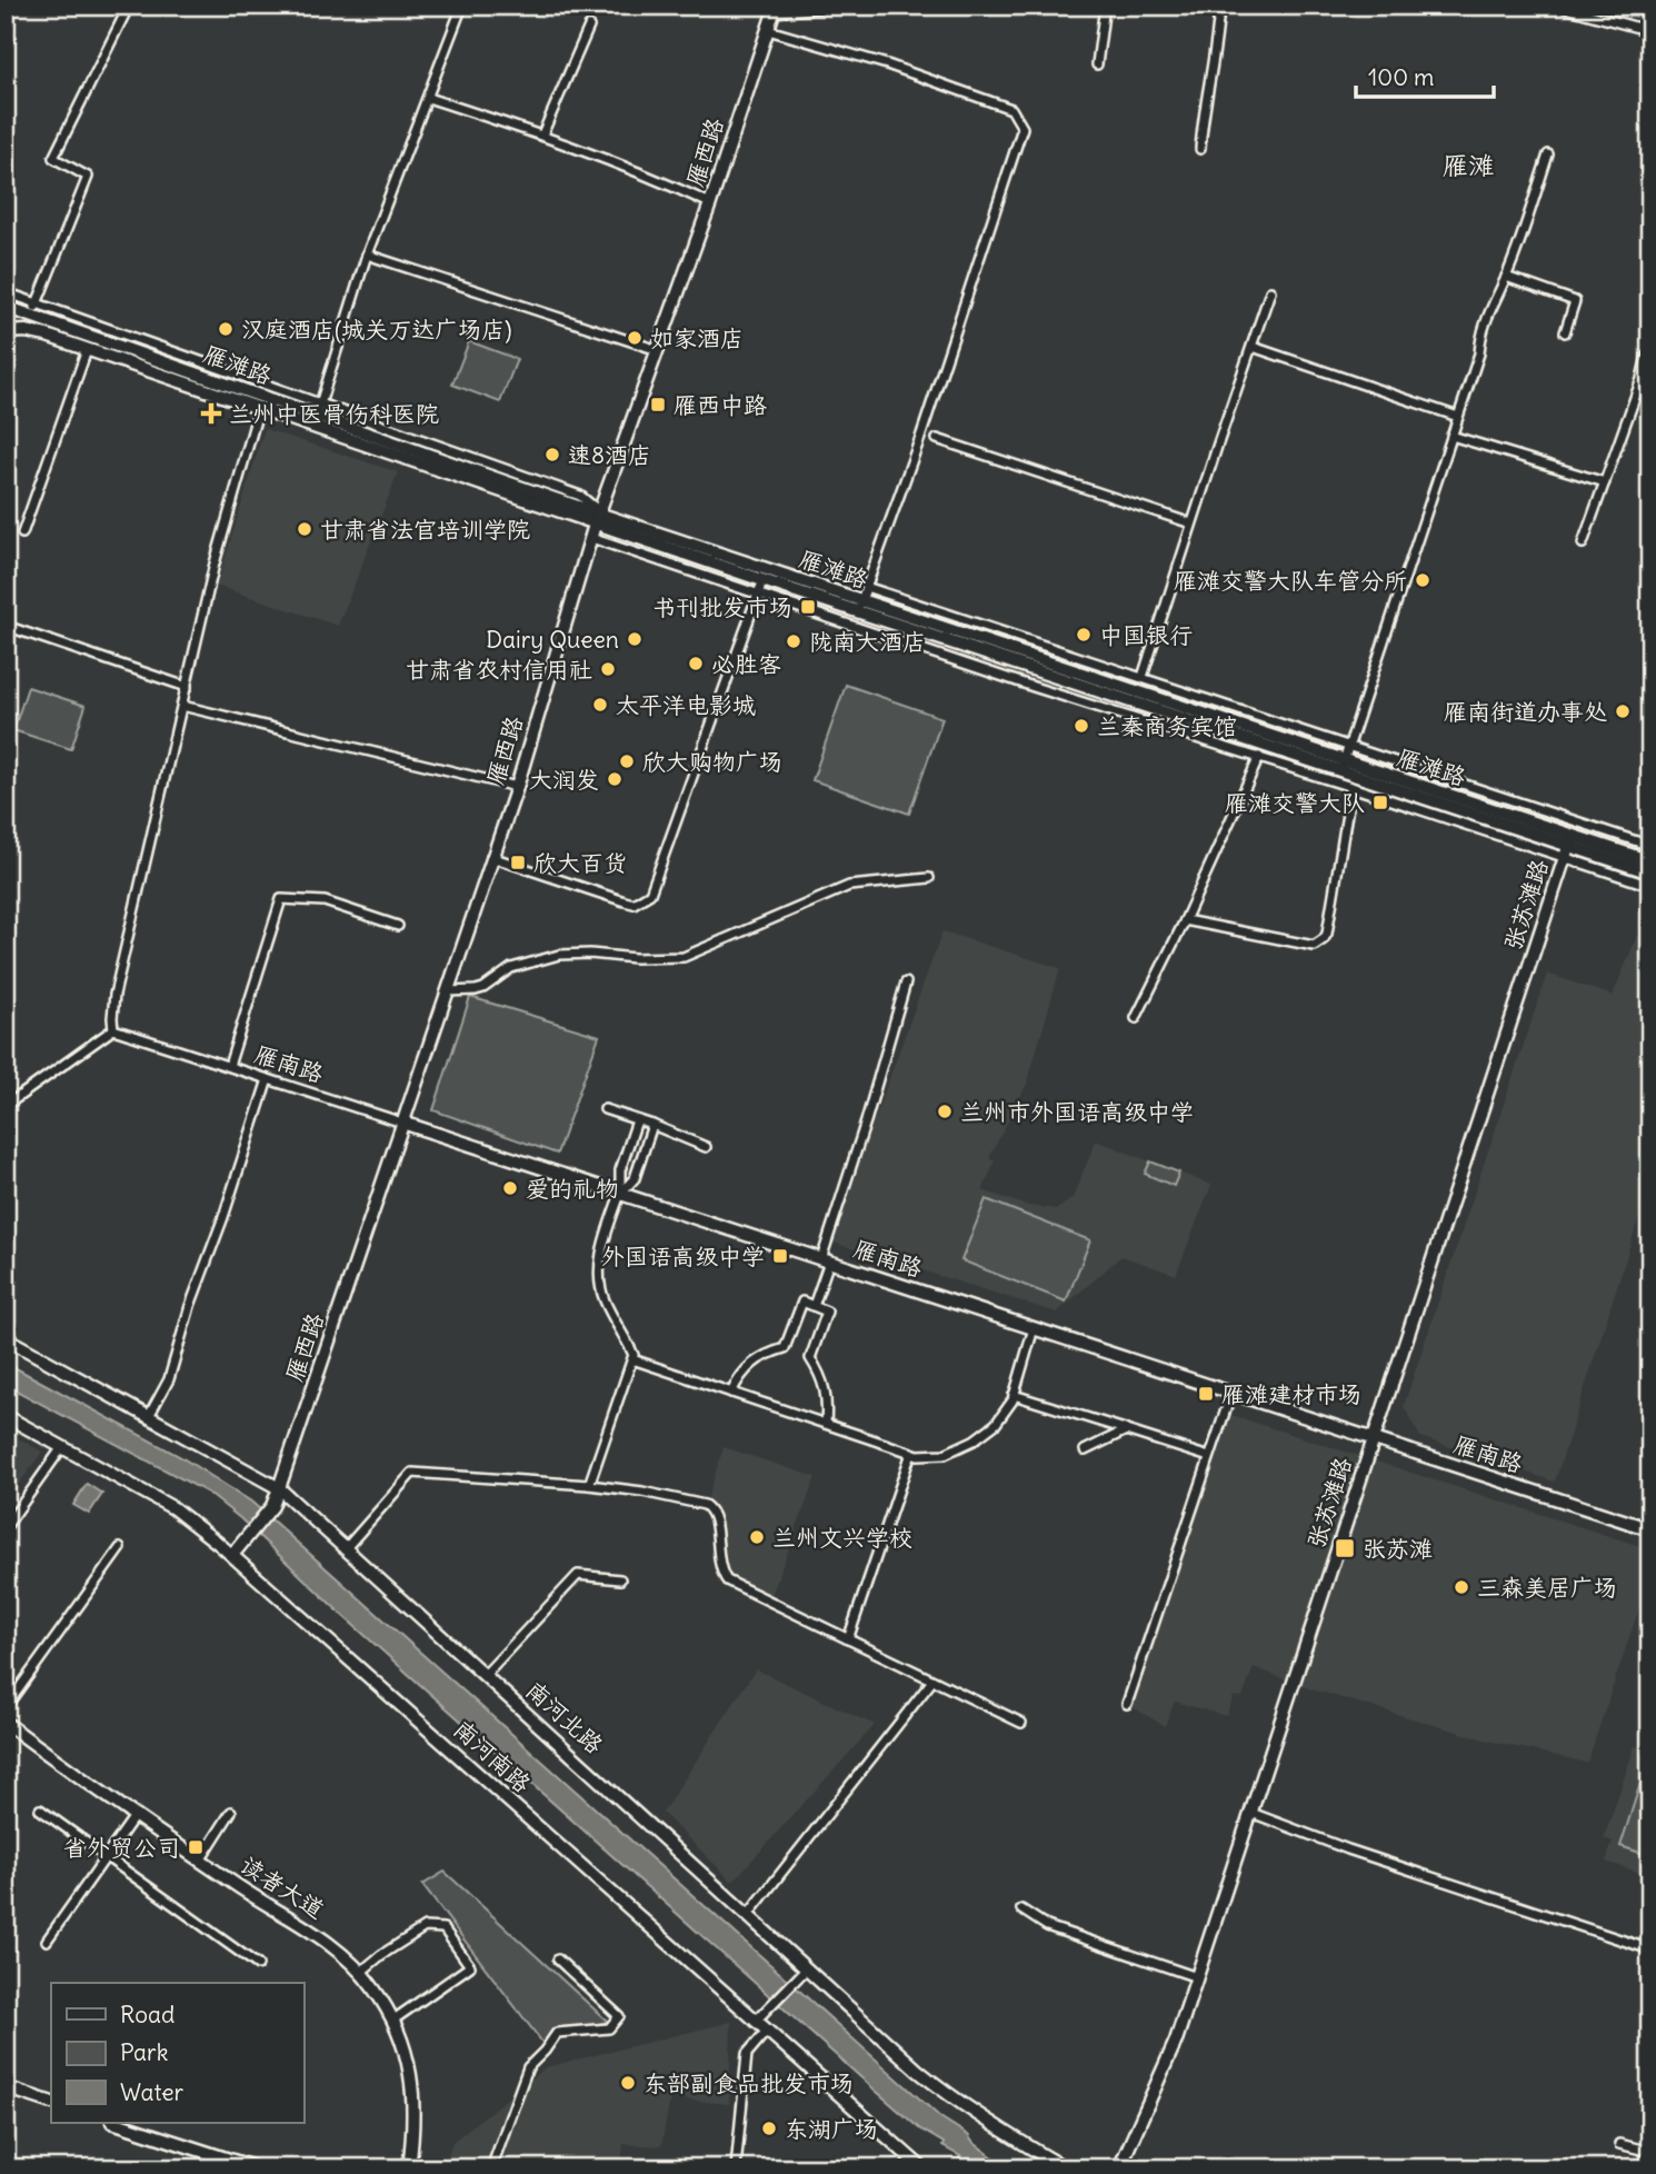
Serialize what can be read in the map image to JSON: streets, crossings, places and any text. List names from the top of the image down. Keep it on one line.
{"streets":{"main road":["雁西路","雁滩路","张苏滩路","雁南路","南河北路","南河南路","读者大道"]},"crossings":[["雁西路","雁滩路"],["雁西路","雁南路"],["雁西路","南河北路"],["雁西路","南河南路"],["雁滩路","张苏滩路"],["张苏滩路","雁南路"]],"districts":["雁滩"],"places":{"other":["汉庭酒店(城关万达广场店)","如家酒店","速8酒店","甘肃省法官培训学院","雁滩交警大队车管分所","中国银行","Dairy Queen","陇南大酒店","必胜客","甘肃省农村信用社","太平洋电影城","雁南街道办事处","兰秦商务宾馆","欣大购物广场","大润发","兰州市外国语高级中学","爱的礼物","兰州文兴学校","三森美居广场","东部副食品批发市场","东湖广场"],"transit":["雁西中路","书刊批发市场","雁滩交警大队","欣大百货","外国语高级中学","雁滩建材市场","张苏滩","省外贸公司"],"health":["兰州中医骨伤科医院"]},"legend":["Road","Park","Water"],"scale_bar":"100 m"}
